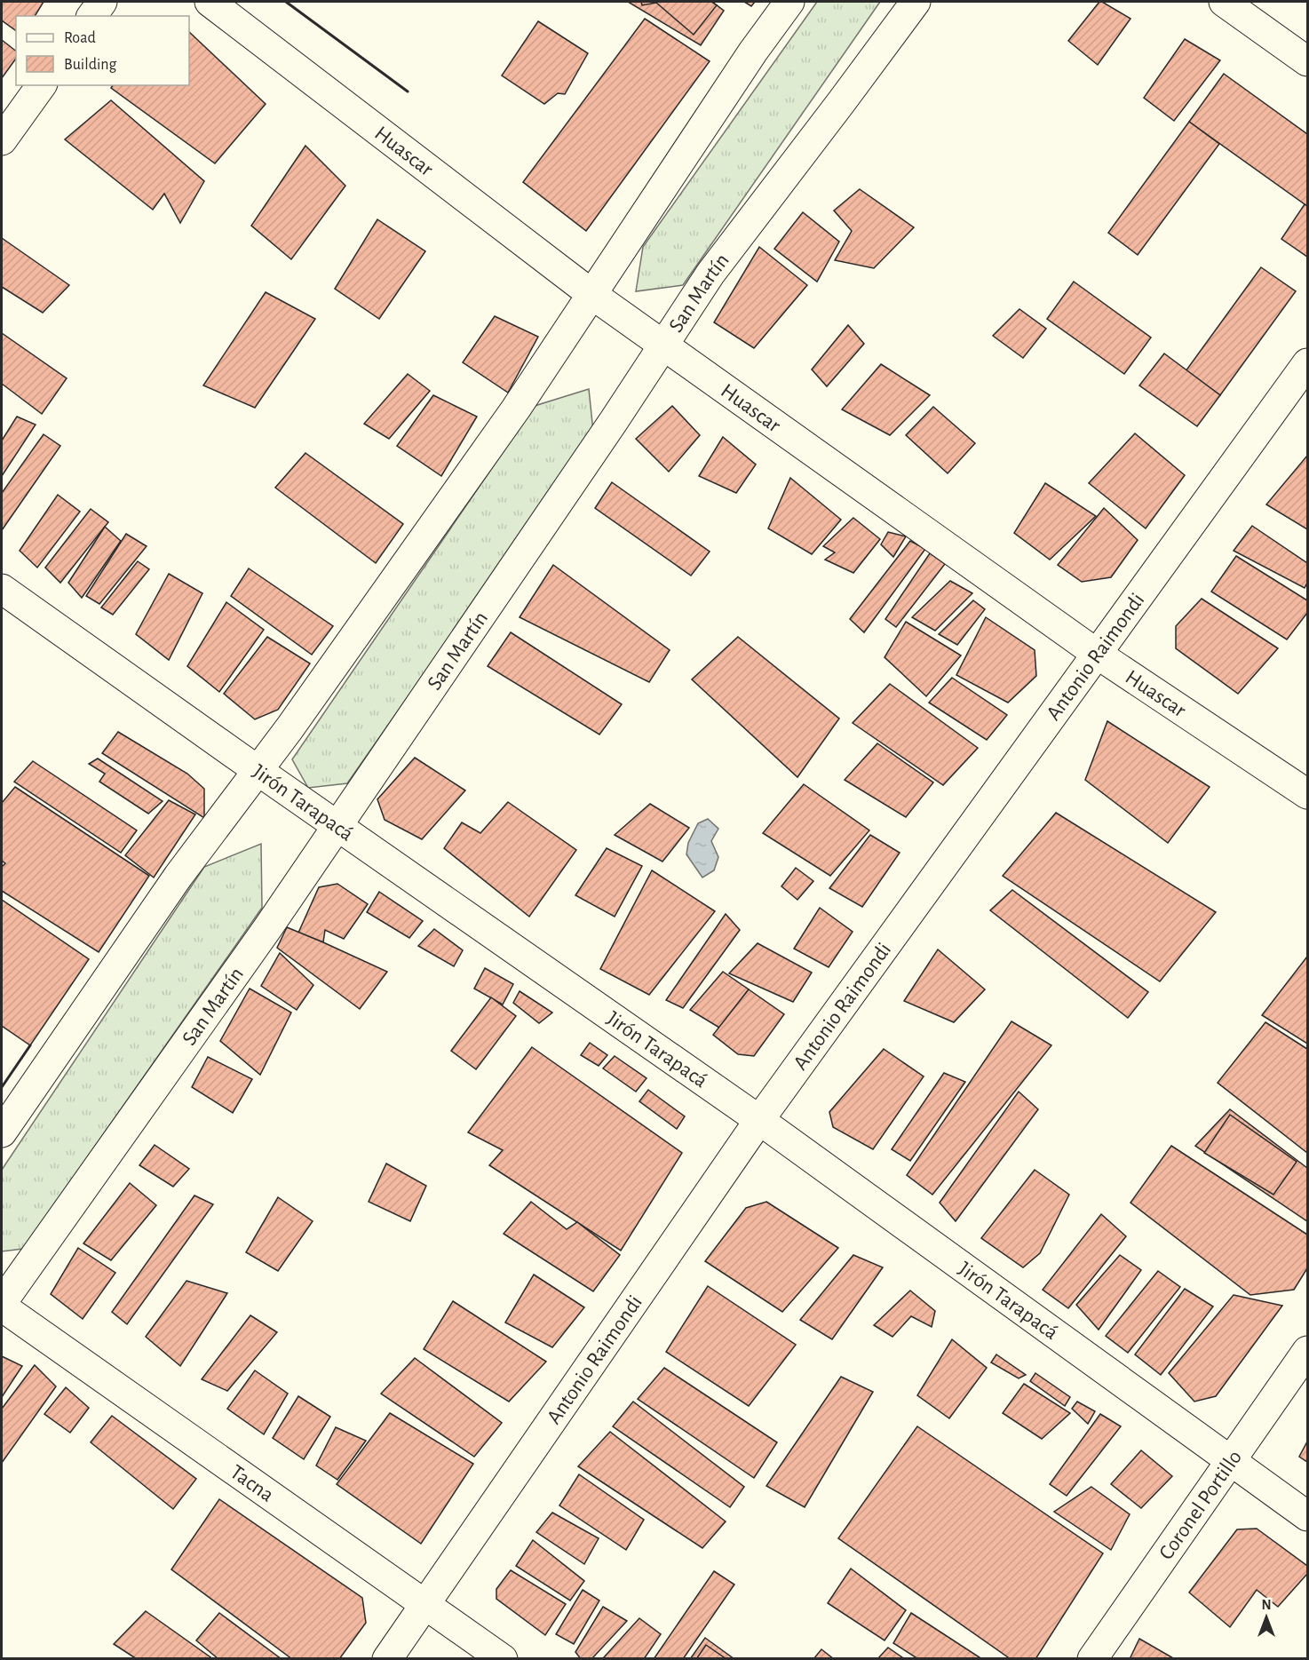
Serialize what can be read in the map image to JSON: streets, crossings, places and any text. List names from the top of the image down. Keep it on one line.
{"streets":{"street":["Huascar","San Martín","Antonio Raimondi","Jirón Tarapacá","Tacna","Coronel Portillo"]},"crossings":[["Huascar","San Martín"],["Huascar","Antonio Raimondi"],["San Martín","Jirón Tarapacá"],["San Martín","Tacna"],["Antonio Raimondi","Jirón Tarapacá"],["Antonio Raimondi","Tacna"],["Jirón Tarapacá","Coronel Portillo"]],"legend":["Road","Building"],"north":"top"}
